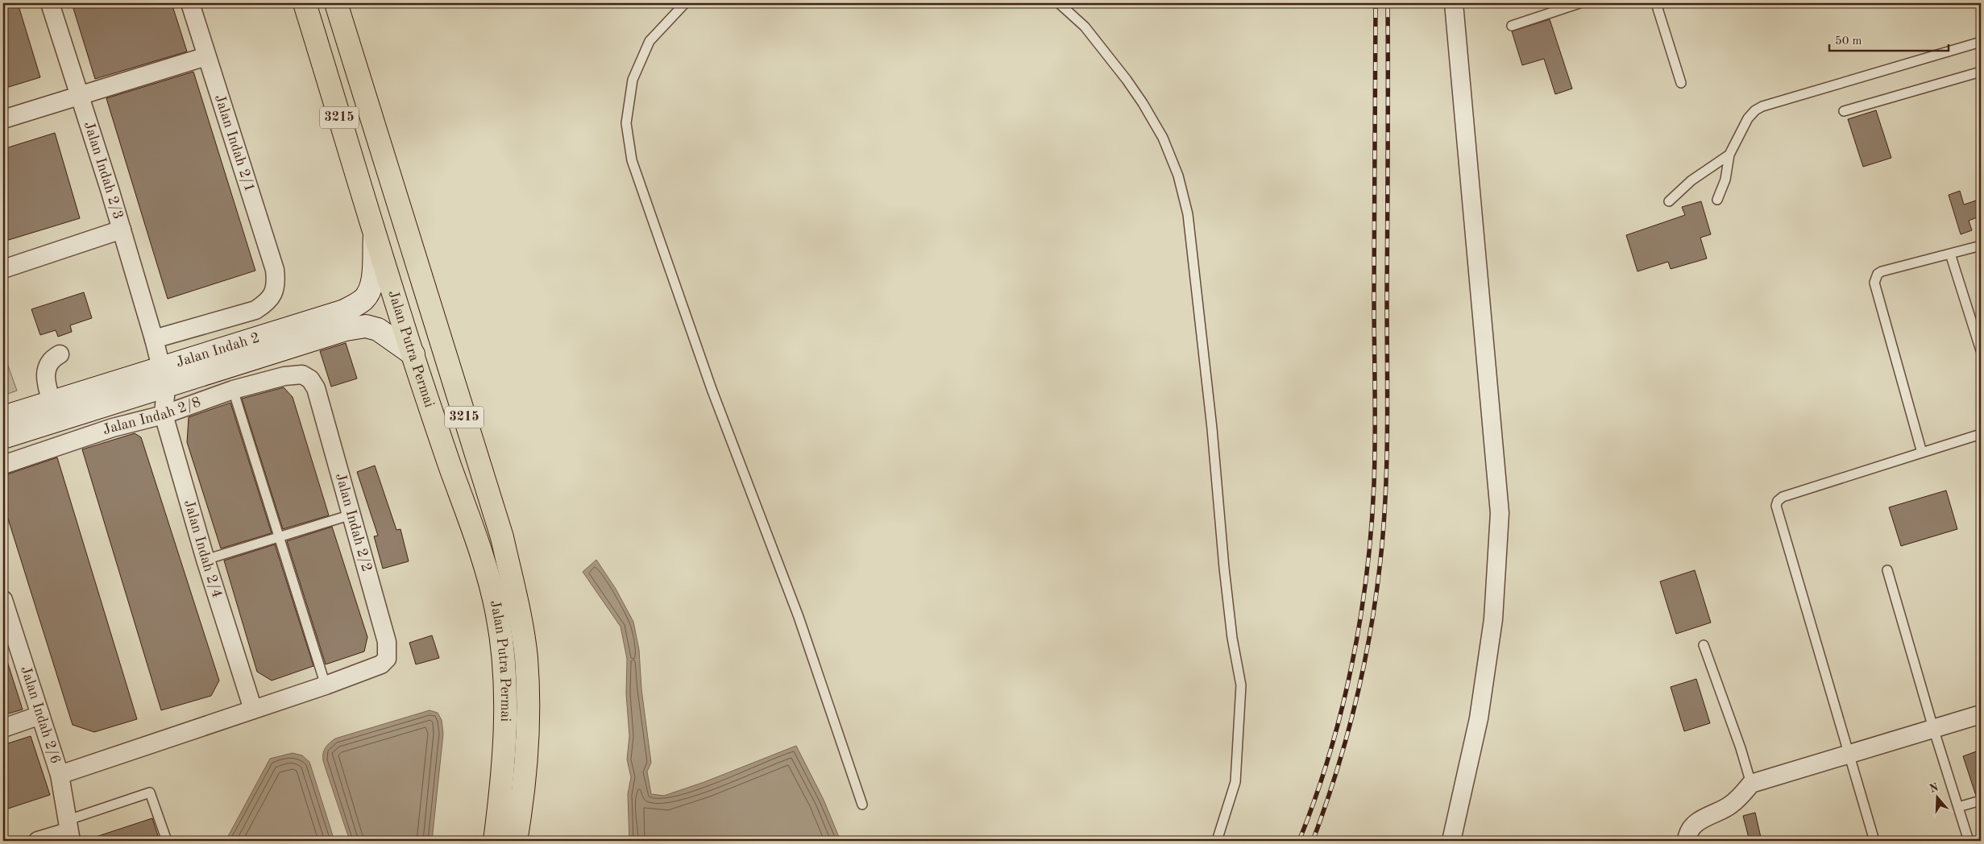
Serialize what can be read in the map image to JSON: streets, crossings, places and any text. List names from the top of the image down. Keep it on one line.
{"streets":{"main road":["3215","Jalan Putra Permai"],"street":["Jalan Indah 2/1","Jalan Indah 2/3","Jalan Indah 2","Jalan Indah 2/8","Jalan Indah 2/2","Jalan Indah 2/4","Jalan Indah 2/6"]},"crossings":[["Jalan Indah 2/1","Jalan Indah 2/3"],["Jalan Indah 2/3","Jalan Indah 2"],["Jalan Indah 2/3","Jalan Indah 2/4"],["Jalan Putra Permai","Jalan Indah 2"],["Jalan Indah 2","Jalan Indah 2/4"],["Jalan Indah 2/8","Jalan Indah 2/2"],["Jalan Indah 2/8","Jalan Indah 2/4"]],"scale_bar":"50 m","north":"top"}
